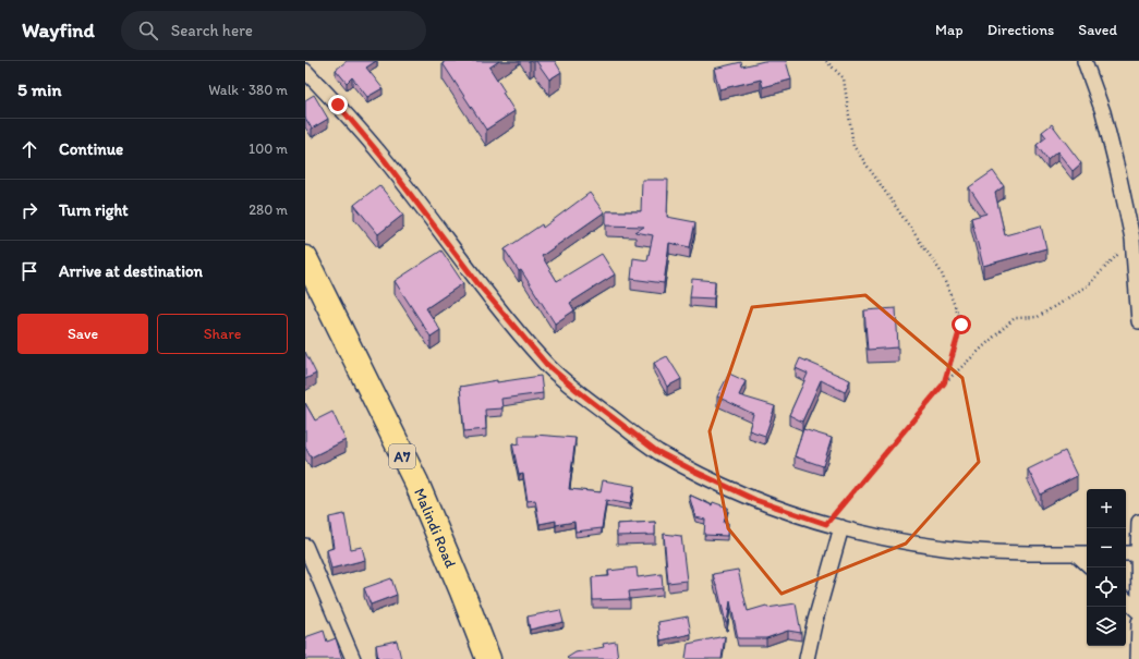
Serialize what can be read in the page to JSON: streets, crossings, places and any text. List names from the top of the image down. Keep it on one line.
{"streets":{"highway":["A7","Malindi Road"]},"page":{"header":"Wayfind","search":"Search here","nav":["Map","Directions","Saved"],"heading":["5 min","Walk · 380 m"],"list":[["Continue","100 m"],["Turn right","280 m"],"Arrive at destination"],"buttons":["Save","Share"],"map_buttons":["+","−"]}}
